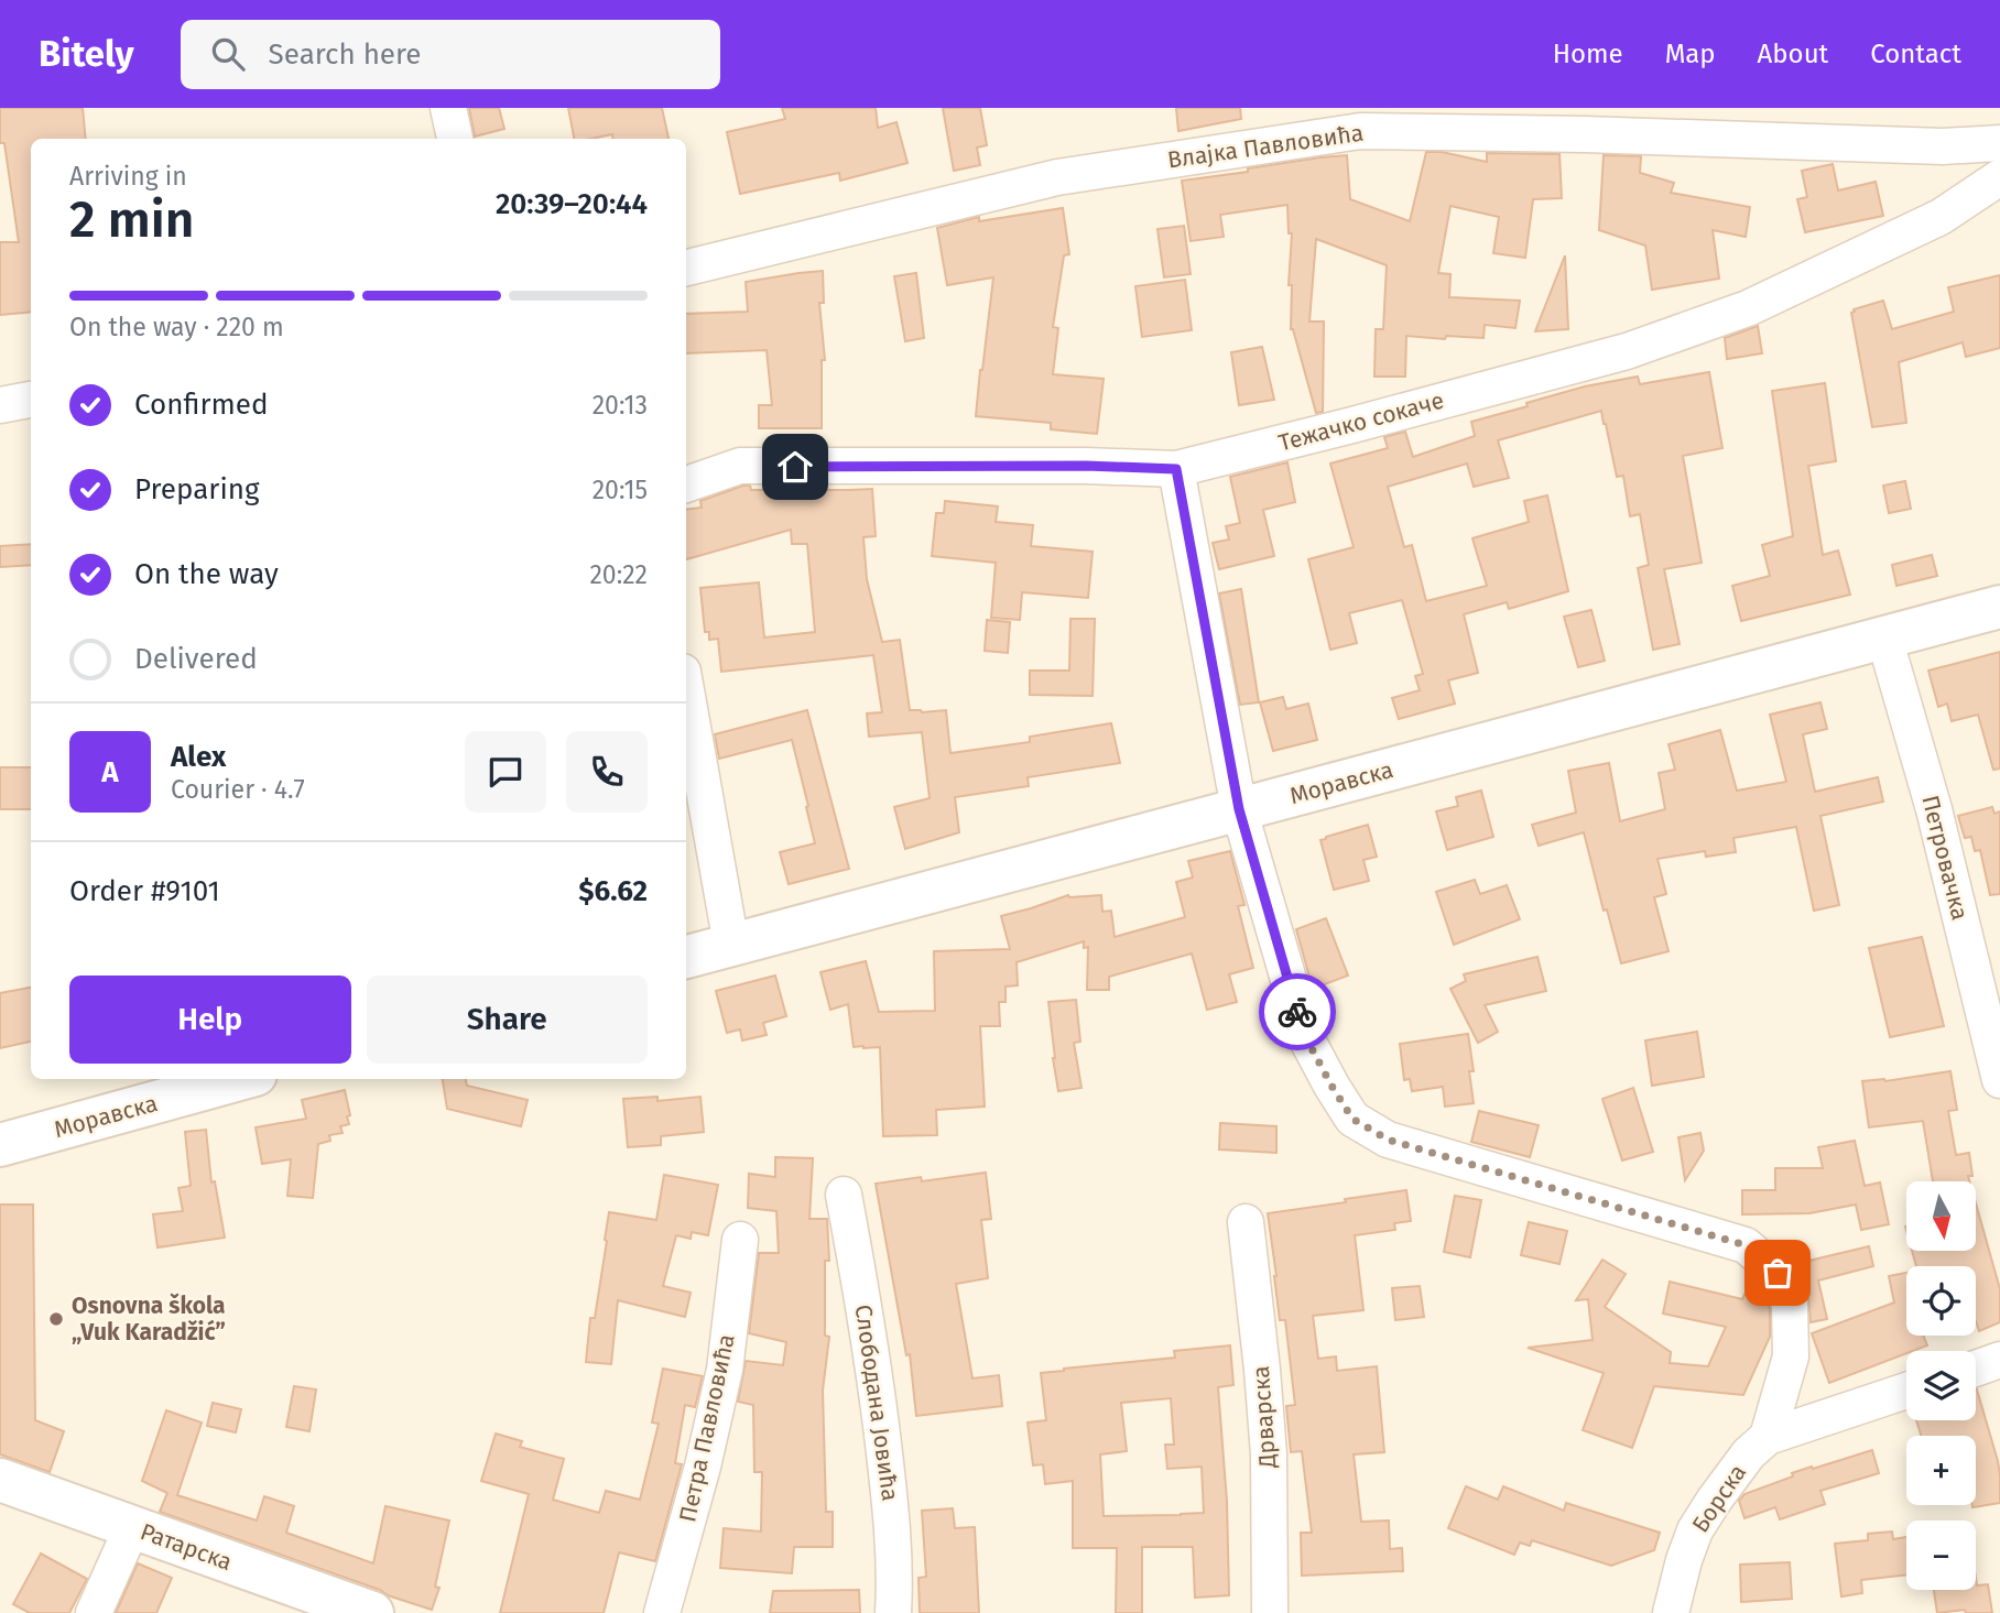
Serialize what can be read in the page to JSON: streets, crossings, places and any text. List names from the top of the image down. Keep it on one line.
{"streets":{"street":["Влајка Павловића","Тежачко сокаче","Моравска","Петровачка","Слободана Јовића","Дрварска","Петра Павловића","Борска","Ратарска"]},"crossings":[["Тежачко сокаче","Борска"],["Моравска","Петровачка"],["Моравска","Борска"]],"places":["Osnovna škola „Vuk Karadžić”"],"north":"bottom","page":{"header":"Bitely","search":"Search here","nav":["Home","Map","About","Contact"],"heading":["2 min","Arriving in","20:39–20:44"],"panel":["Alex","Courier · 4.7","Order #9101","$6.62"],"bar":"On the way · 220 m","list":[["Confirmed","20:13"],["Preparing","20:15"],["On the way","20:22"],"Delivered"],"round":"A","buttons":["Help","Share"],"map_buttons":["+","−"]}}
